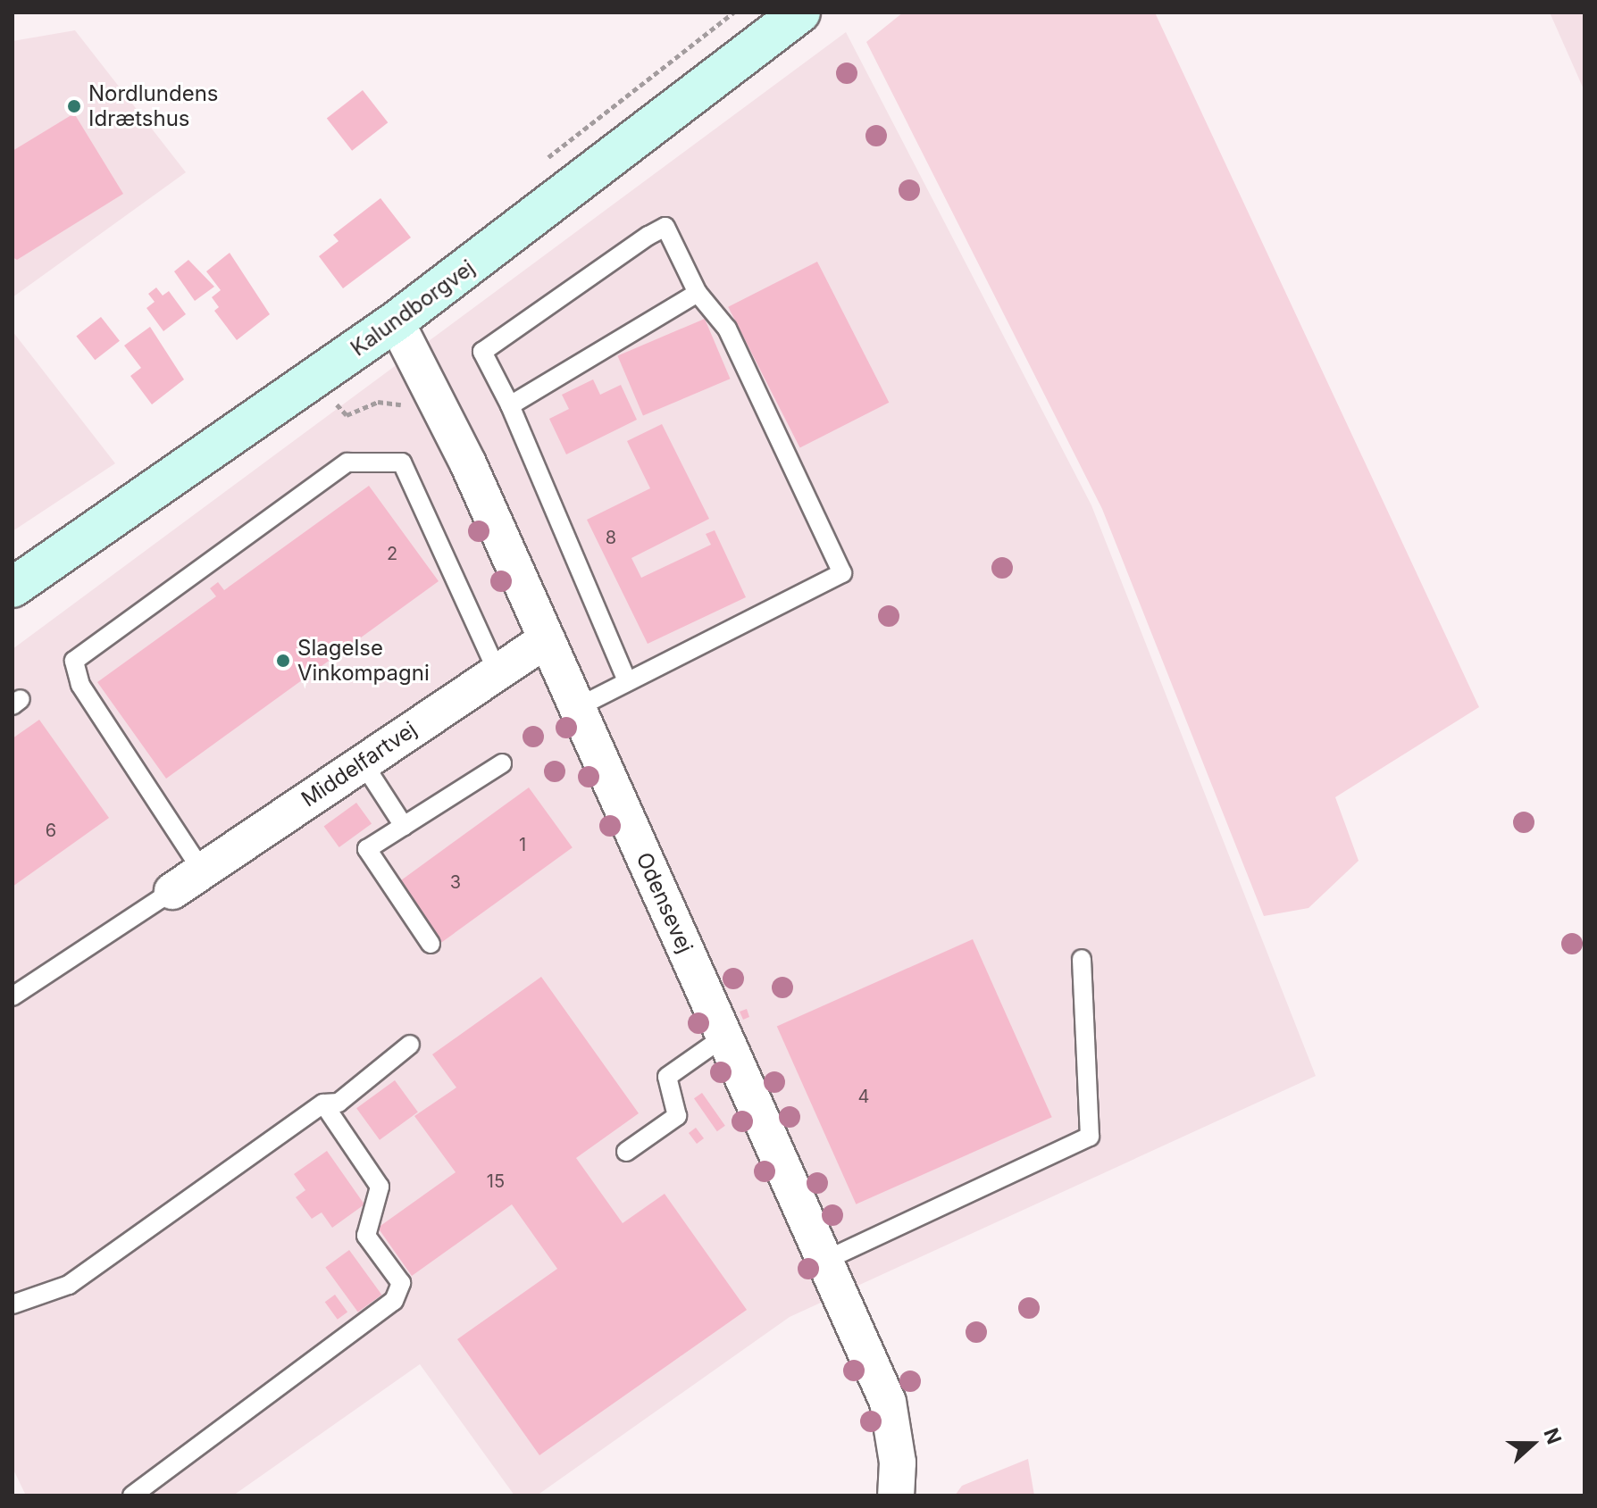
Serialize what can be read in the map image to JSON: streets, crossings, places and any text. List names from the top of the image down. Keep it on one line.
{"streets":{"street":["Kalundborgvej","Middelfartvej","Odensevej"]},"crossings":[["Kalundborgvej","Odensevej"],["Middelfartvej","Odensevej"]],"places":["Nordlundens Idrætshus","Slagelse Vinkompagni"],"house_numbers":["8","2","6","1","3","4","15"],"north":"right"}
